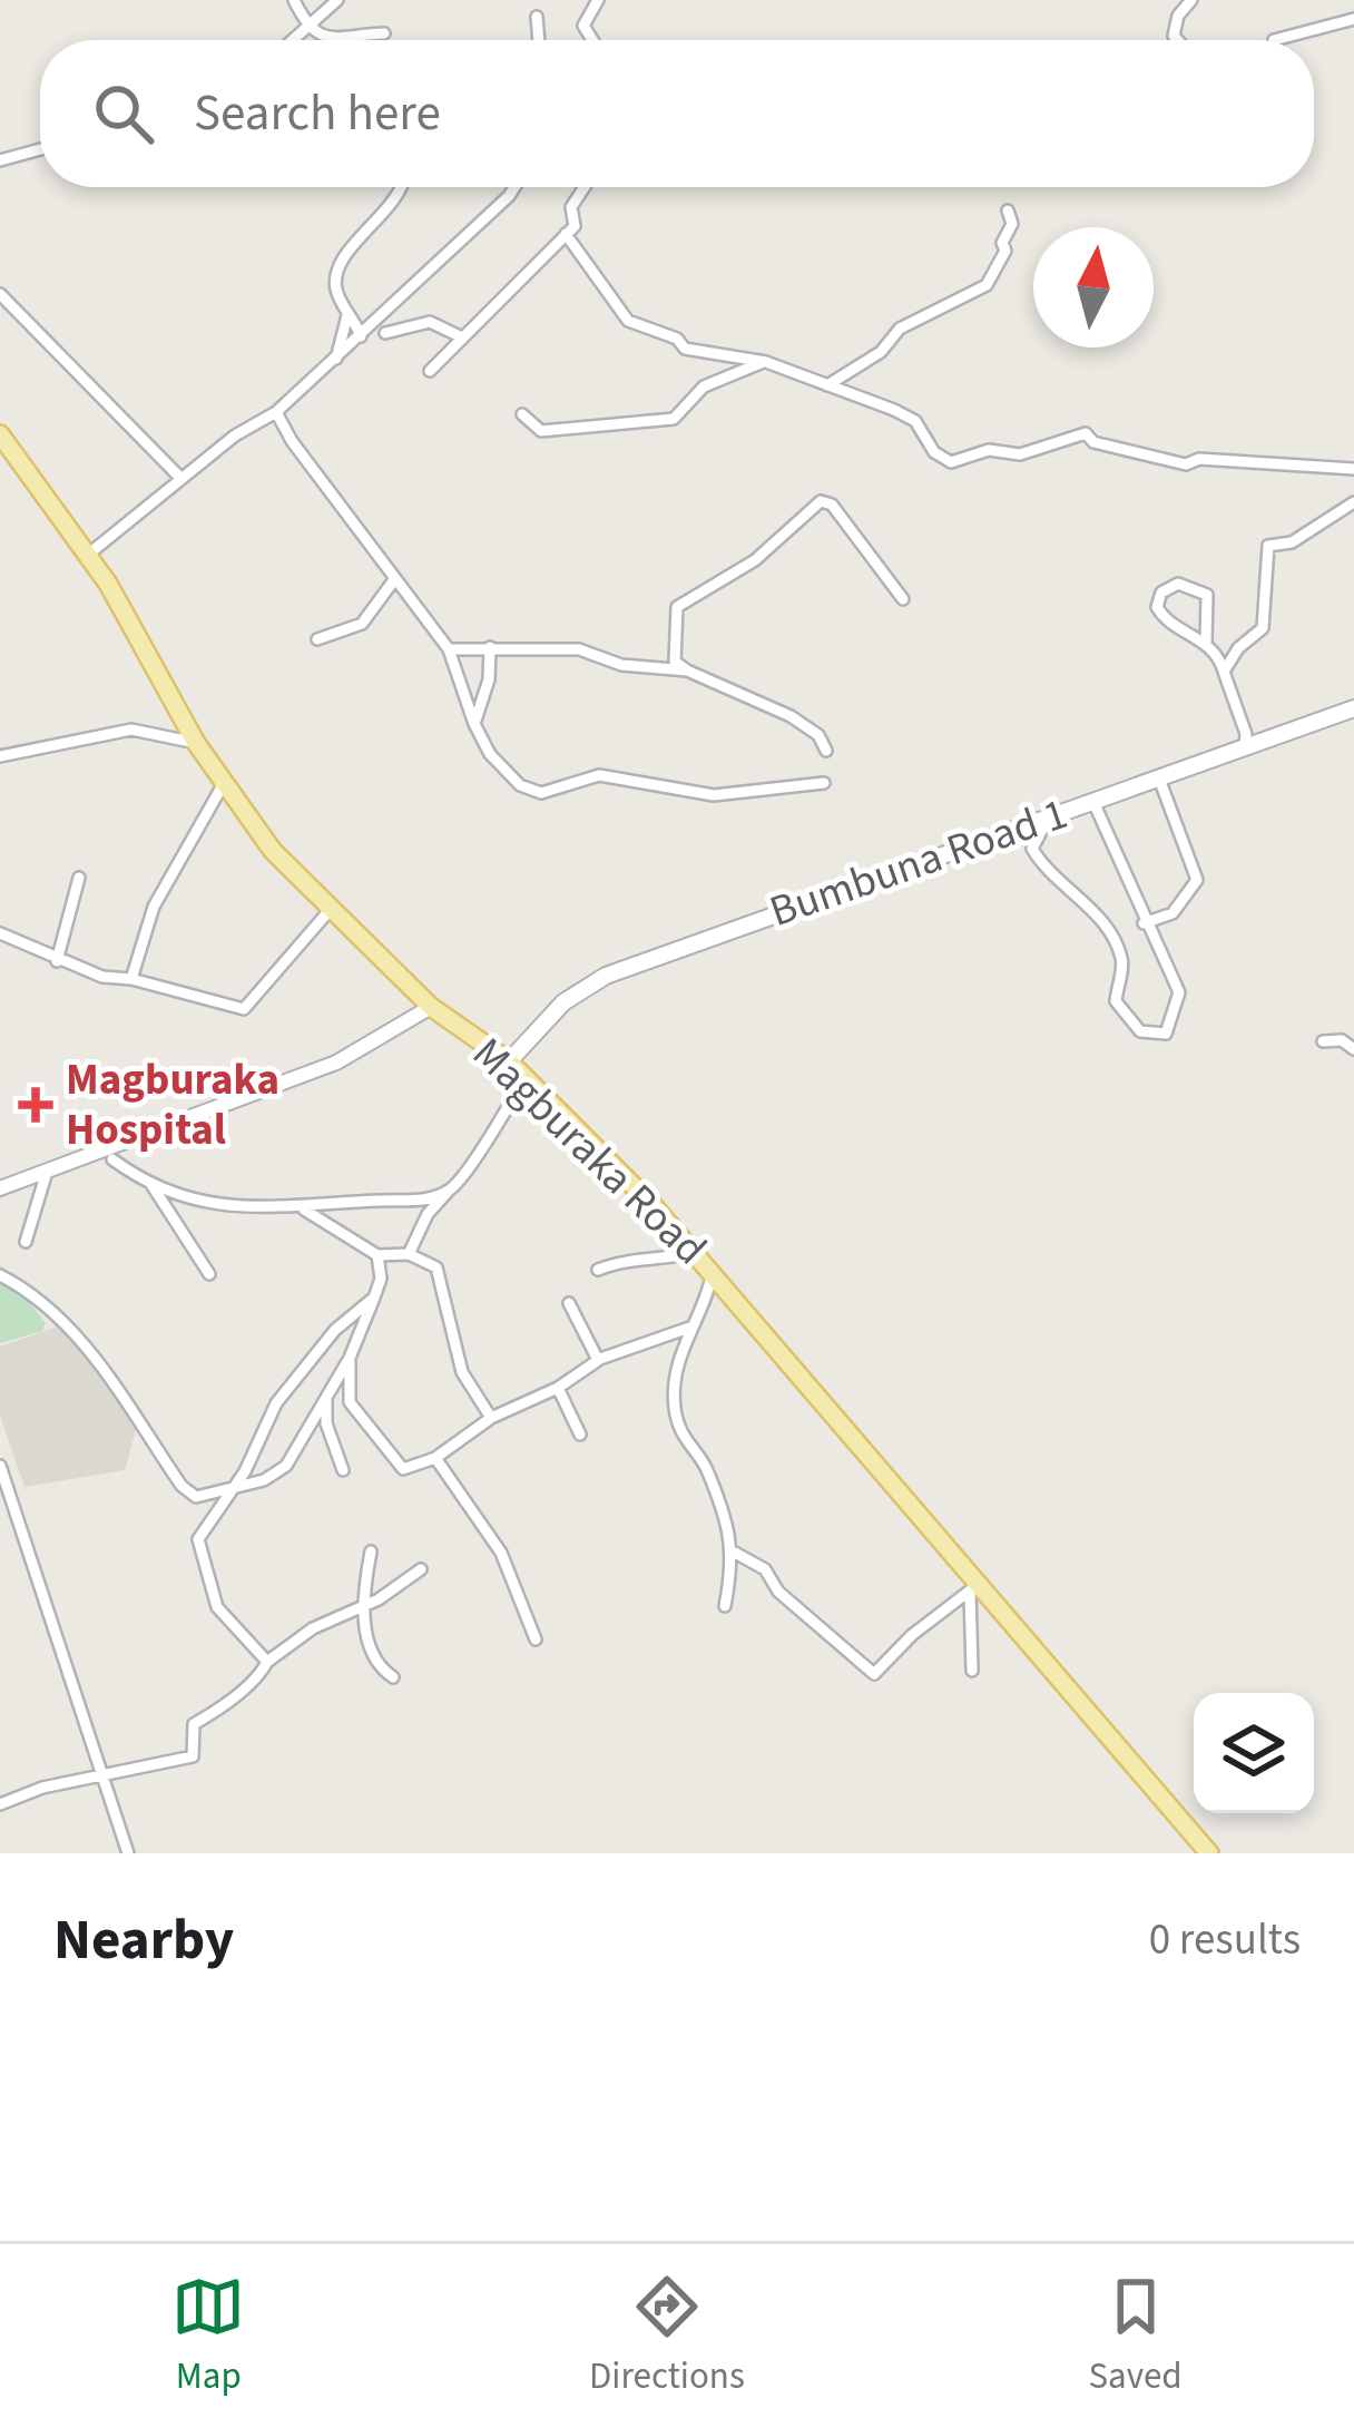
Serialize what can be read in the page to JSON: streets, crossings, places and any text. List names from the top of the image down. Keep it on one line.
{"streets":{"main road":["Bumbuna Road 1","Magburaka Road"]},"crossings":[["Bumbuna Road 1","Magburaka Road"]],"places":{"health":["Magburaka Hospital"]},"north":"top","page":{"search":"Search here","heading":["Nearby","0 results"],"nav":["Map","Directions","Saved"]}}
